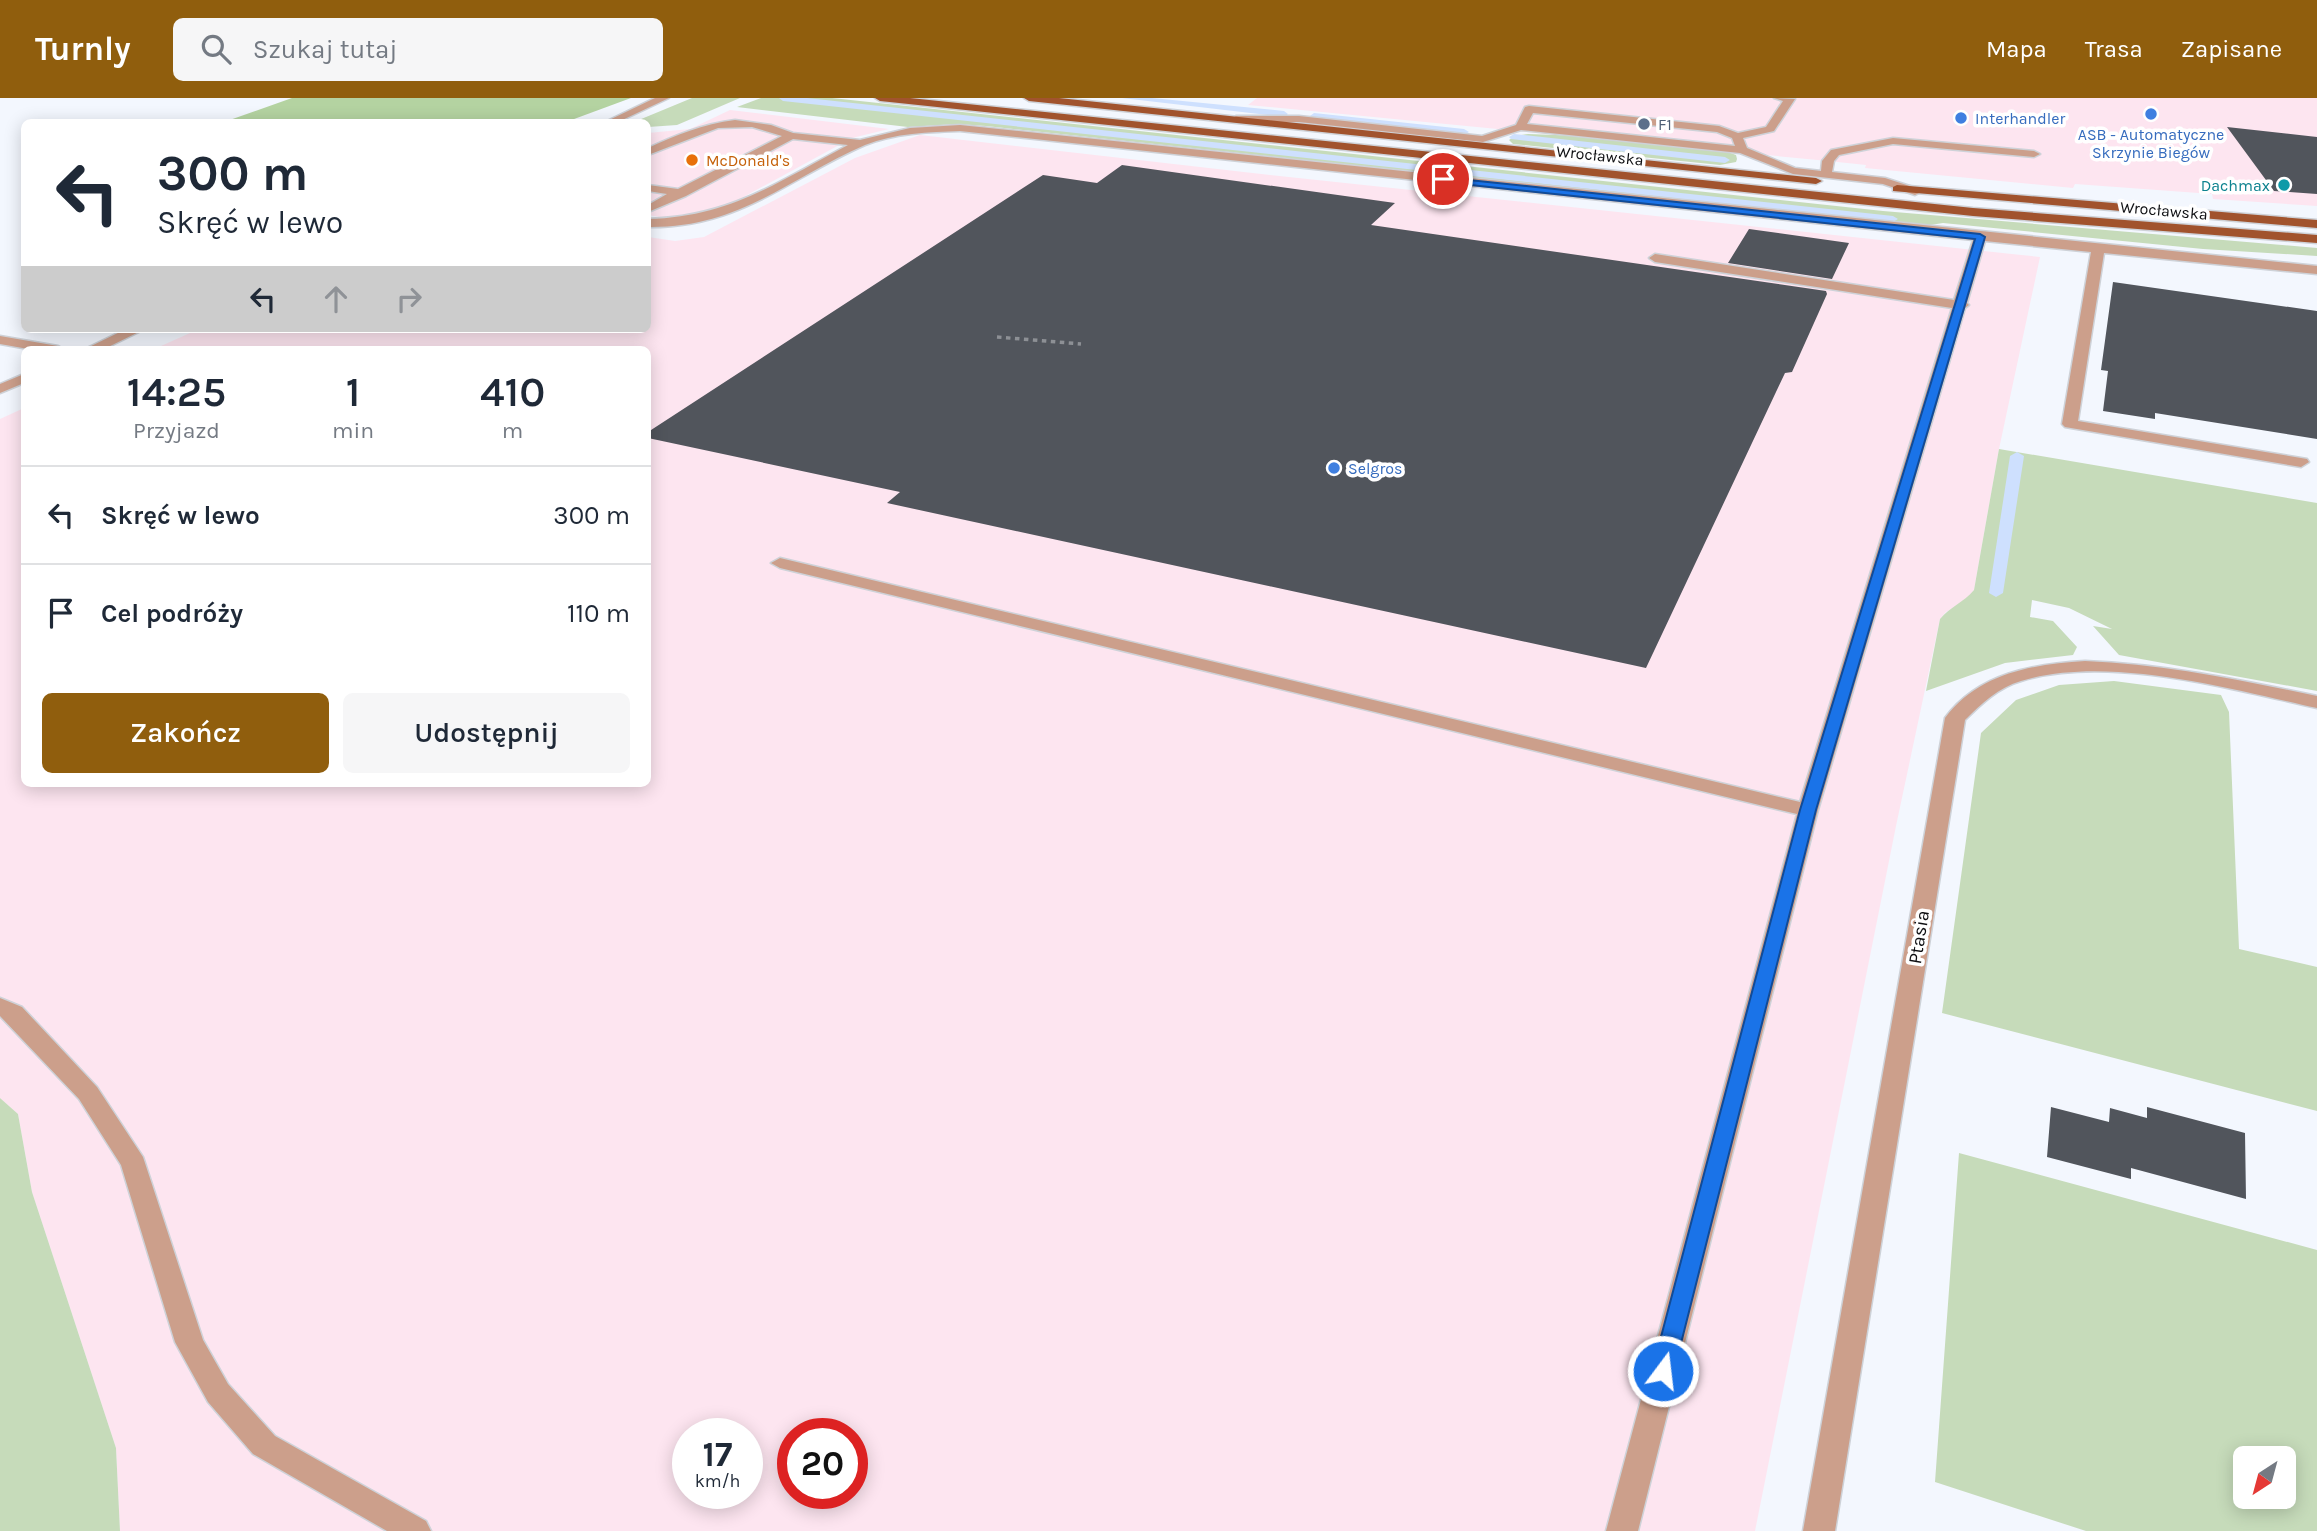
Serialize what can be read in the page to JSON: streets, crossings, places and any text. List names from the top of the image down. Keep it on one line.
{"streets":{"main road":["Wrocławska"],"street":["Ptasia"]},"places":["ASB - Automatyczne Skrzynie Biegów","Interhandler","F1","McDonald's","Dachmax","Selgros"],"north":"bottom left","page":{"header":"Turnly","search":"Szukaj tutaj","nav":["Mapa","Trasa","Zapisane"],"turn":["300 m","Skręć w lewo"],"eta":["14:25","Przyjazd","1","min","410","m"],"list":[{"name":"Skręć w lewo","value":"300 m"},{"name":"Cel podróży","value":"110 m"}],"buttons":["Zakończ","Udostępnij"],"speed":"17 km/h","limit":"20"}}
